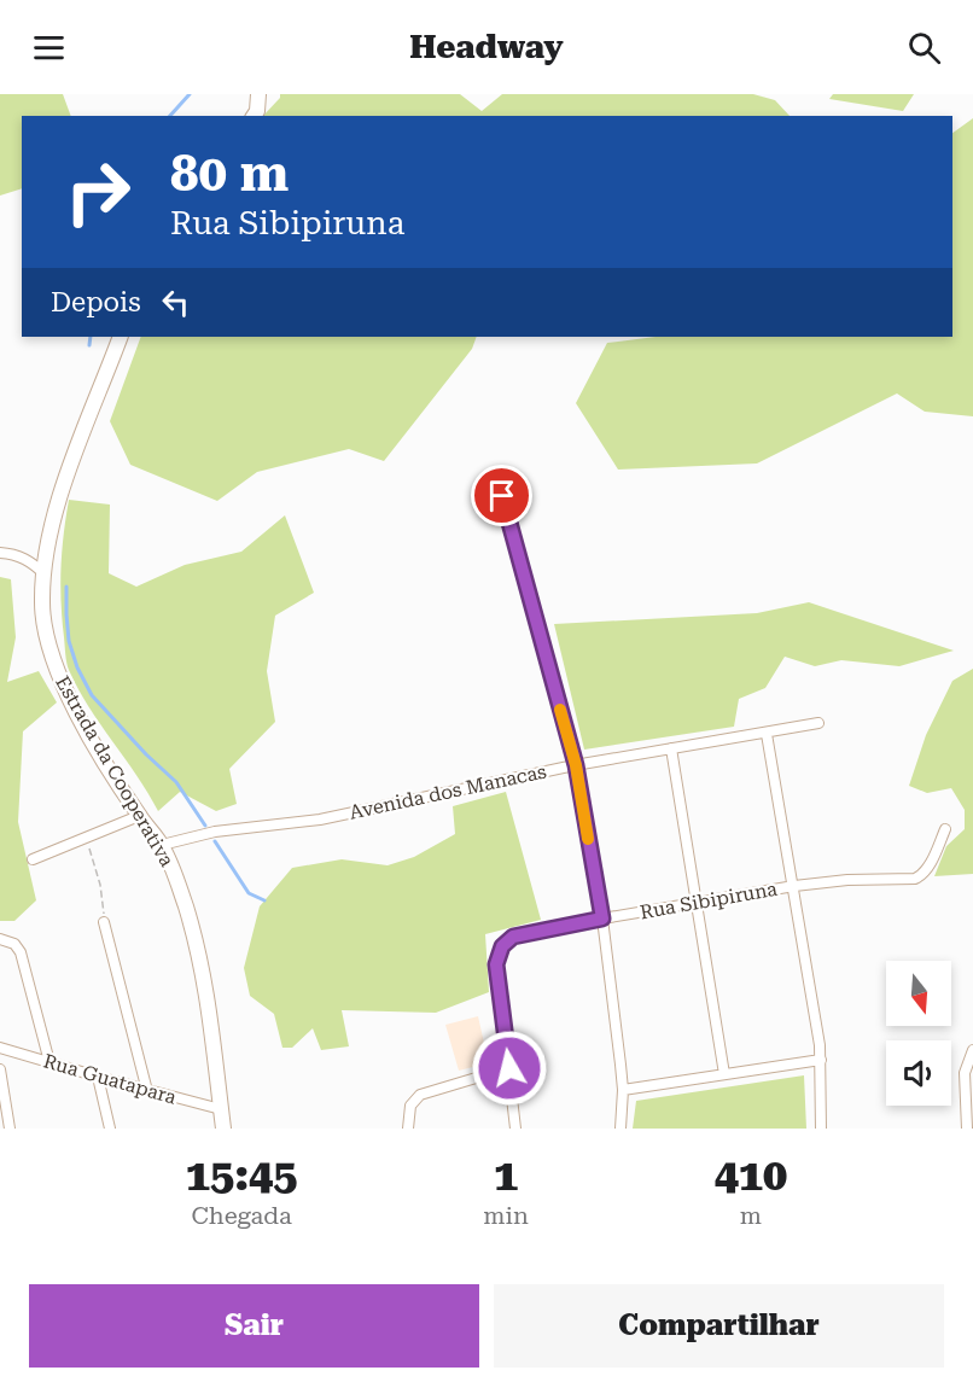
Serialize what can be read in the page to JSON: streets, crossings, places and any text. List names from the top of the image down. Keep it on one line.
{"streets":{"main road":["Estrada da Cooperativa"],"street":["Avenida dos Manacas","Rua Sibipiruna","Rua Guatapara"]},"crossings":[["Estrada da Cooperativa","Avenida dos Manacas"],["Estrada da Cooperativa","Rua Guatapara"]],"north":"bottom","page":{"header":"Headway","turn":["80 m","Rua Sibipiruna"],"then":"Depois","eta":["15:45","Chegada","1","min","410","m"],"buttons":["Sair","Compartilhar"]}}
